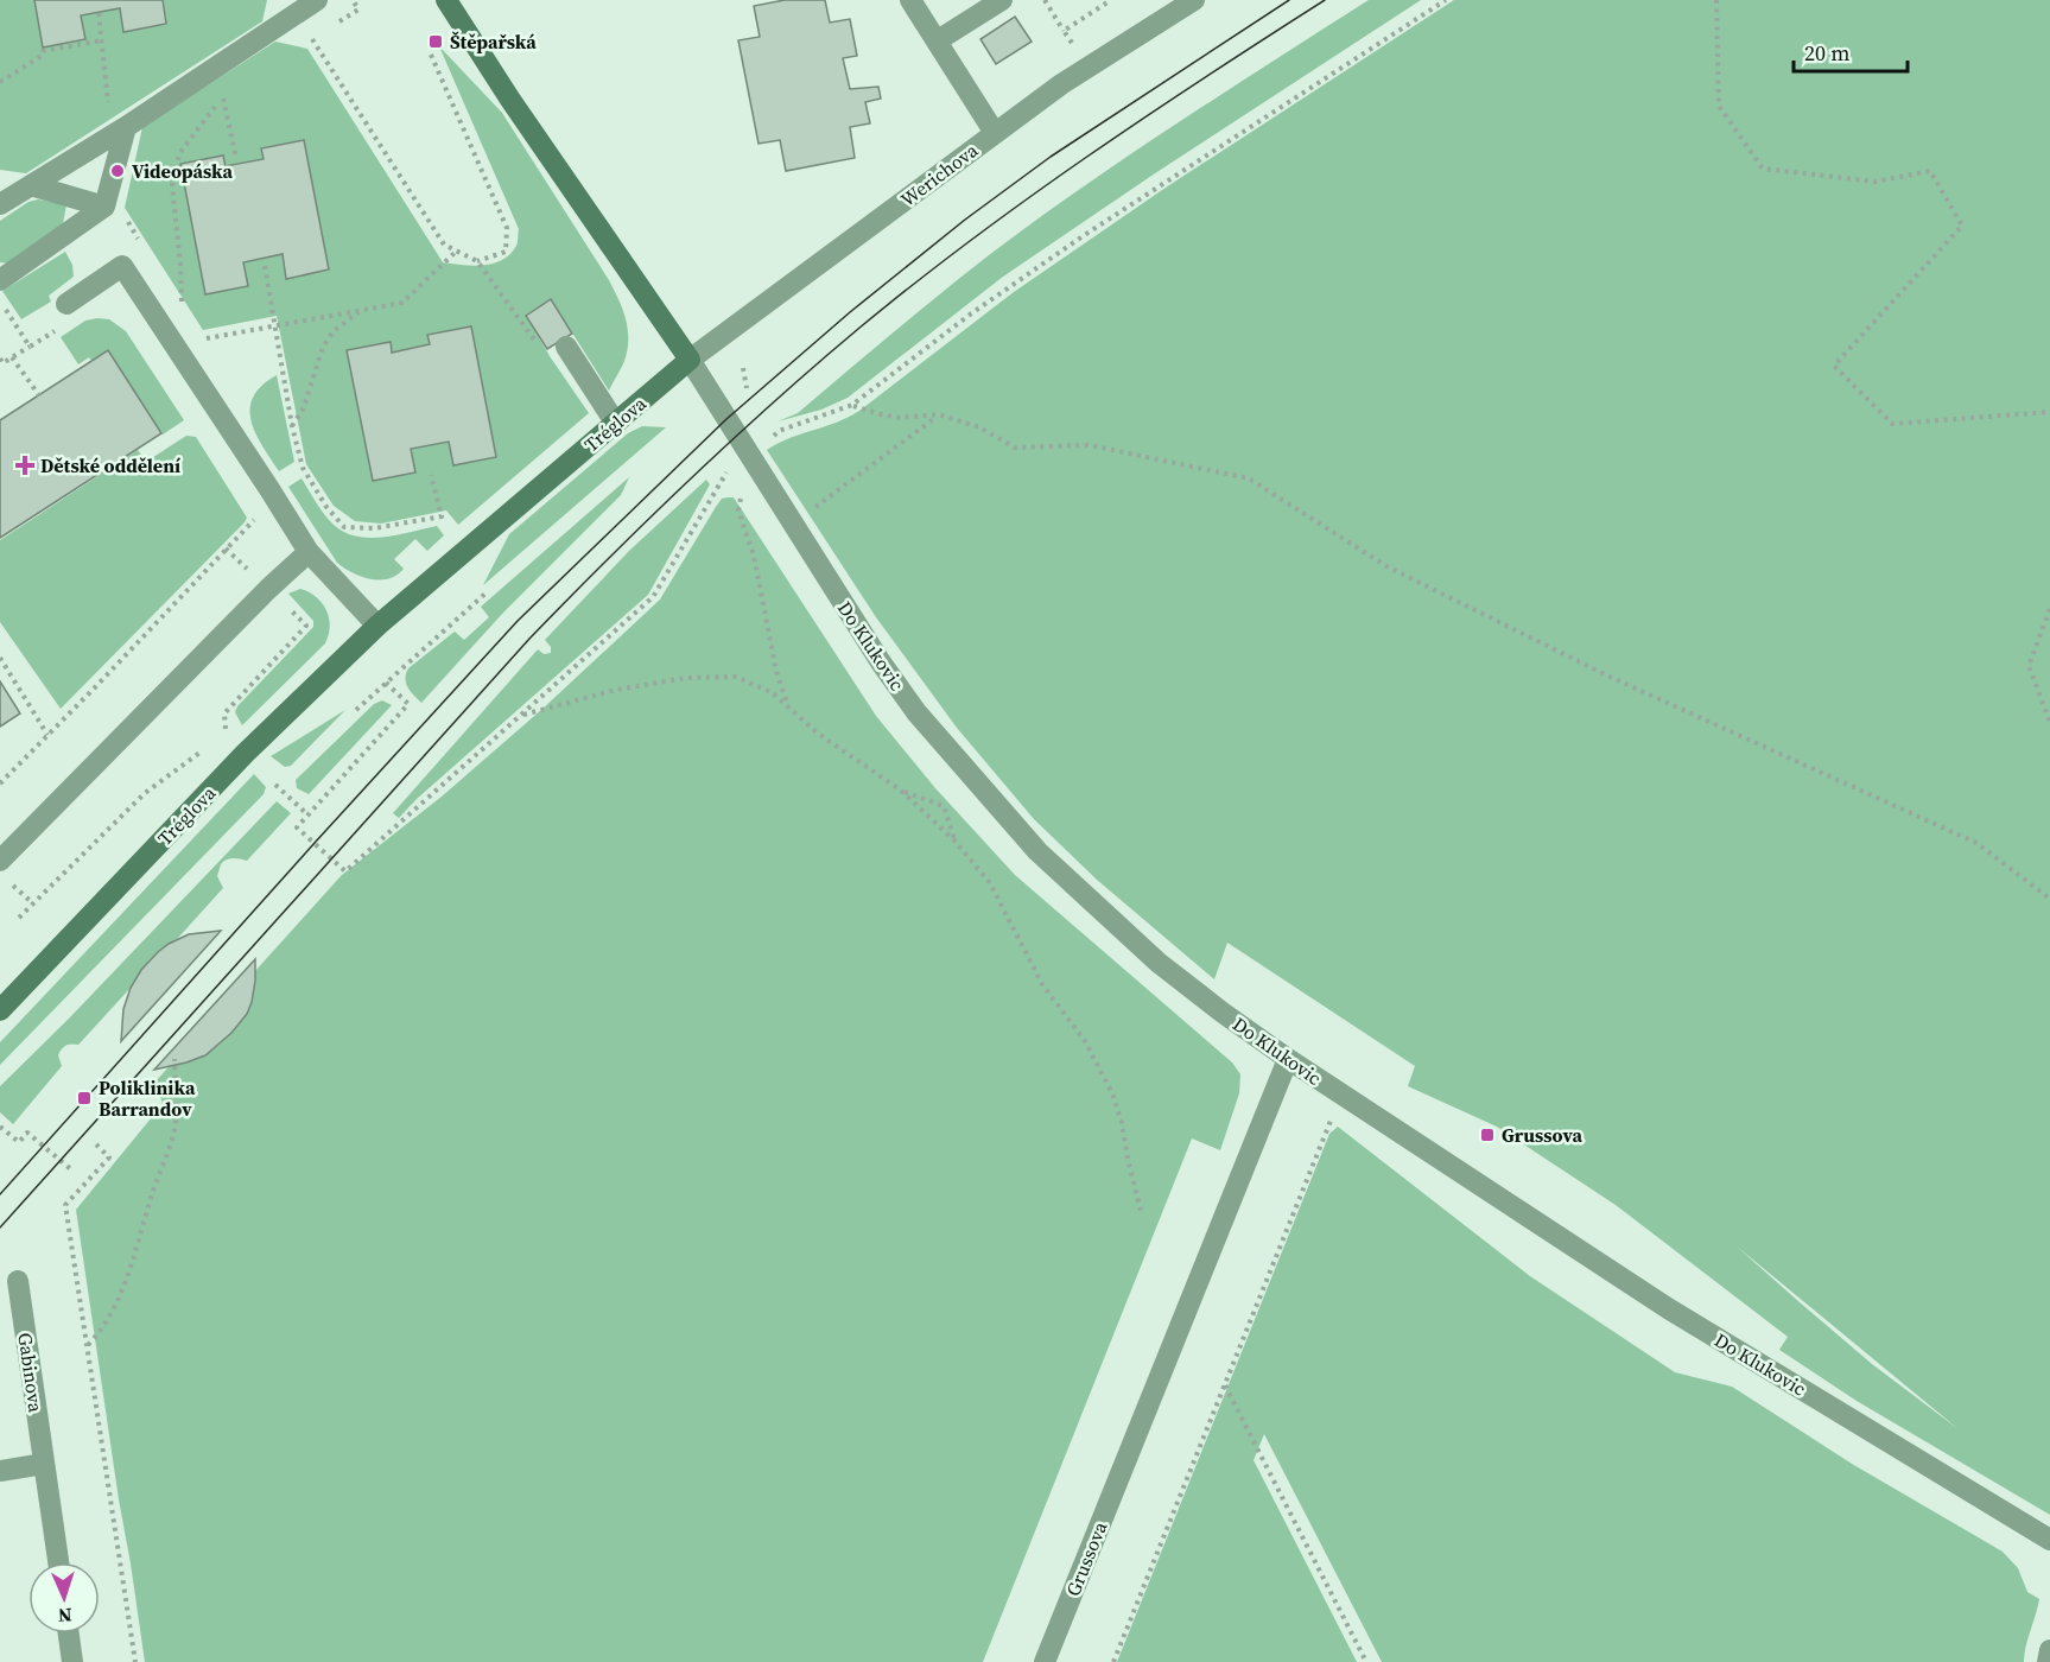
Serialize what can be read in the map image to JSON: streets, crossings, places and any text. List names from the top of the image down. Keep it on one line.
{"streets":{"street":["Werichova","Tréglova","Do Klukovic","Gabinova","Grussova"]},"crossings":[["Werichova","Tréglova"],["Werichova","Do Klukovic"],["Tréglova","Do Klukovic"],["Do Klukovic","Grussova"]],"places":{"transit":["Štěpařská","Poliklinika Barrandov","Grussova"],"other":["Videopáska"],"health":["Dětské oddělení"]},"scale_bar":"20 m","north":"bottom"}
